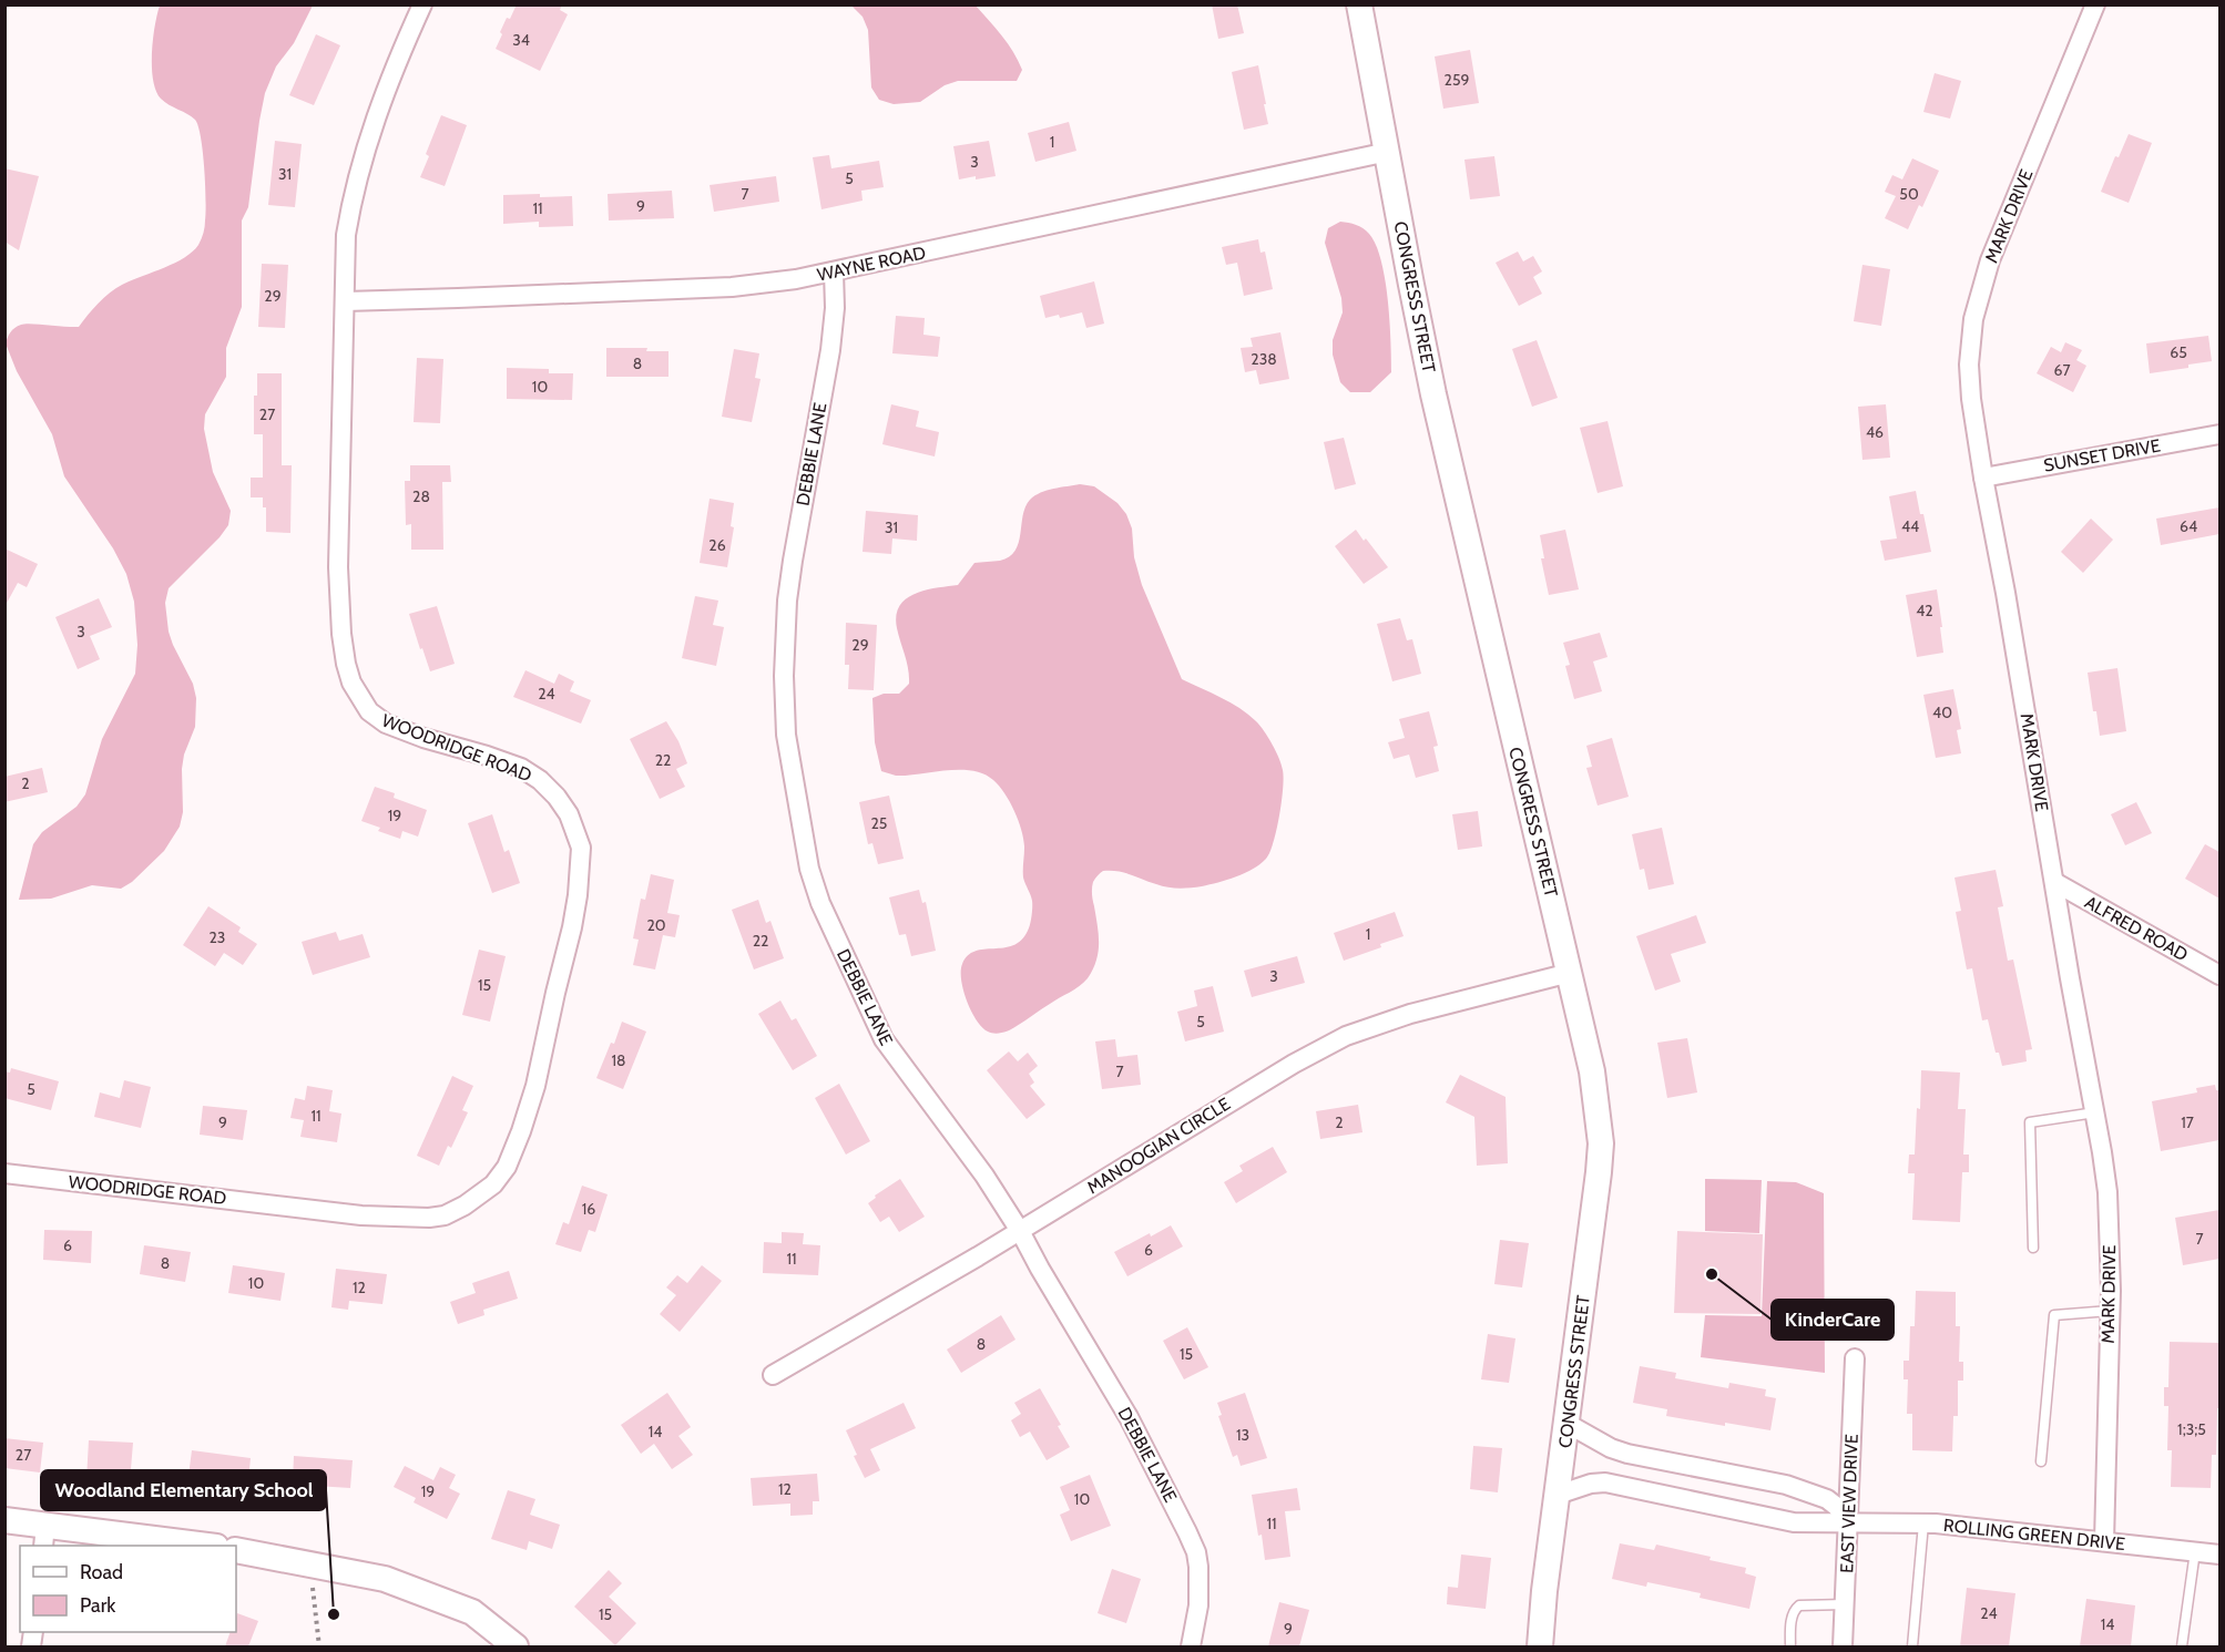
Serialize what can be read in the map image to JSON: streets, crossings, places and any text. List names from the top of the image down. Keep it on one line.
{"streets":{"main road":["CONGRESS STREET"],"street":["MARK DRIVE","WAYNE ROAD","DEBBIE LANE","SUNSET DRIVE","WOODRIDGE ROAD","ALFRED ROAD","MANOOGIAN CIRCLE","EAST VIEW DRIVE","ROLLING GREEN DRIVE"]},"crossings":[["MARK DRIVE","SUNSET DRIVE"],["MARK DRIVE","ALFRED ROAD"],["MARK DRIVE","ROLLING GREEN DRIVE"],["WAYNE ROAD","CONGRESS STREET"],["WAYNE ROAD","DEBBIE LANE"],["WAYNE ROAD","WOODRIDGE ROAD"],["CONGRESS STREET","MANOOGIAN CIRCLE"],["CONGRESS STREET","ROLLING GREEN DRIVE"],["DEBBIE LANE","MANOOGIAN CIRCLE"],["EAST VIEW DRIVE","ROLLING GREEN DRIVE"]],"places":["KinderCare","Woodland Elementary School"],"house_numbers":["34","259","1","3","31","5","7","50","9","11","29","65","238","8","67","10","27","46","28","44","64","31","26","42","3","29","24","40","22","2","19","25","20","1","23","22","3","15","5","18","7","5","11","9","2","17","16","7","6","6","11","8","10","12","8","15","1;3;5","14","13","27","12","19","10","11","24","15","14","9"],"legend":["Road","Park"]}
